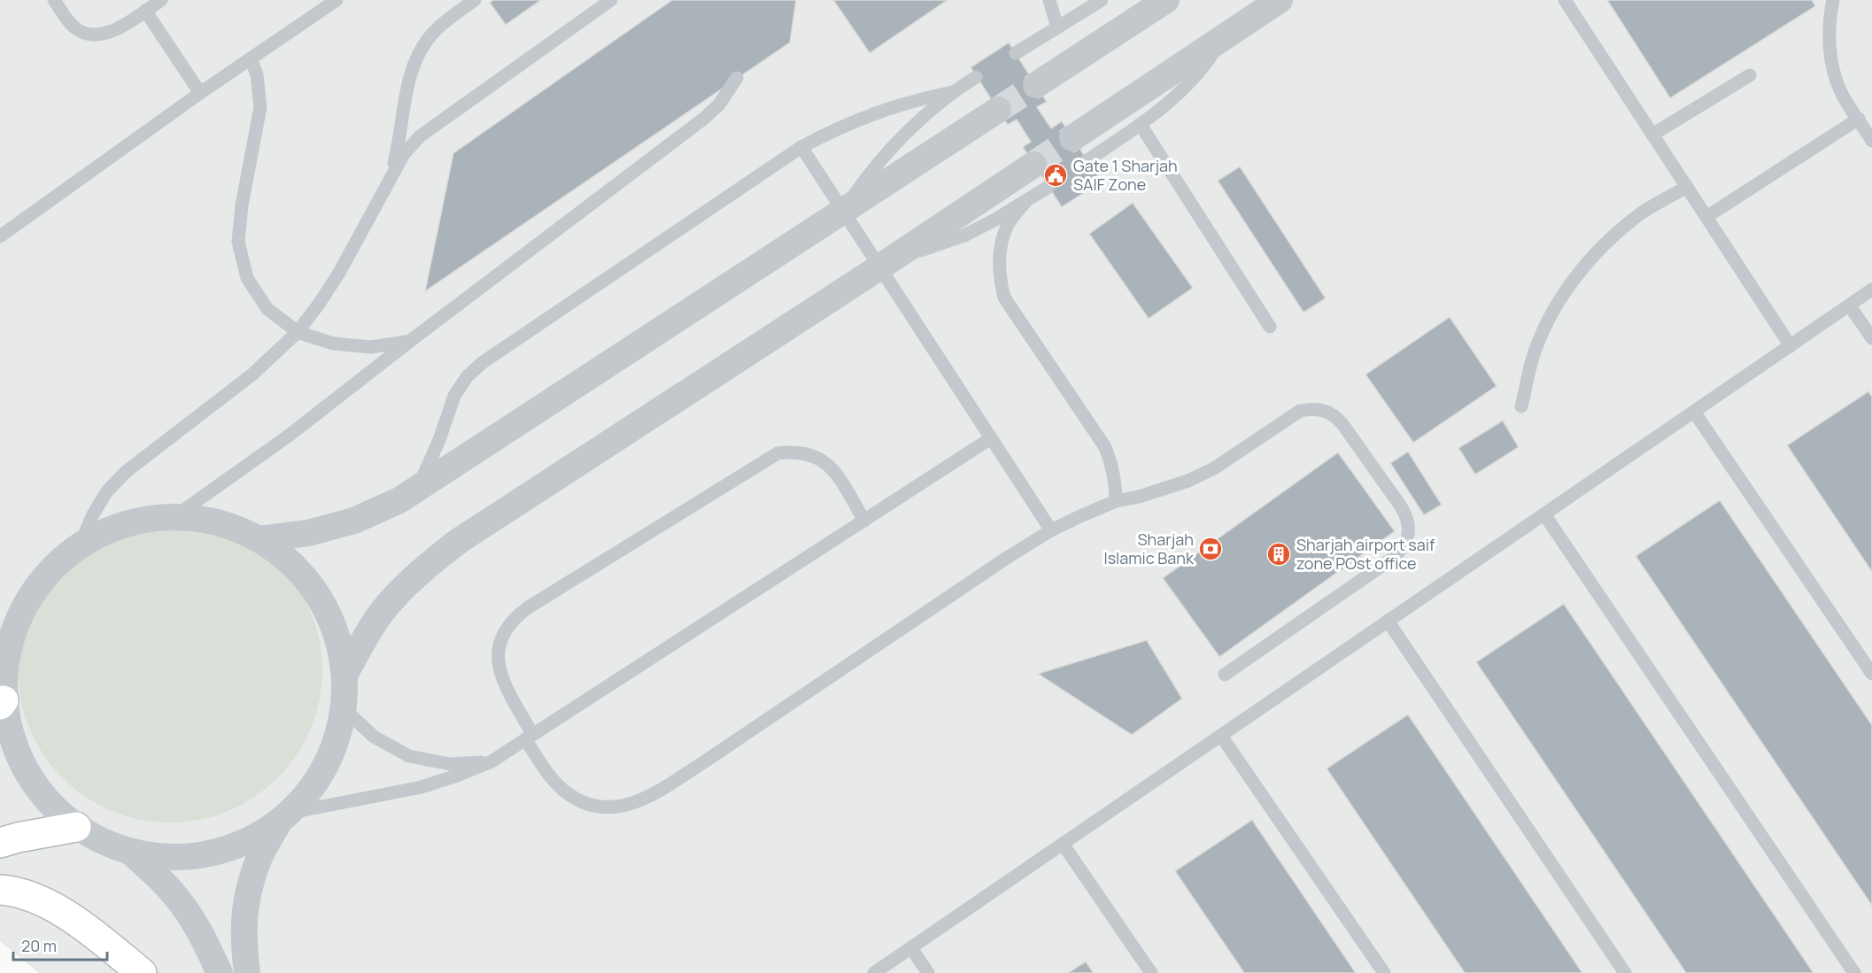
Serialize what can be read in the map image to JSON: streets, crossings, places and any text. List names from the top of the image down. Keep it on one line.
{"places":{"public building":["Gate 1 Sharjah SAIF Zone"],"bank":["Sharjah Islamic Bank"],"building":["Sharjah airport saif zone POst office"]},"scale_bar":"20 m"}
